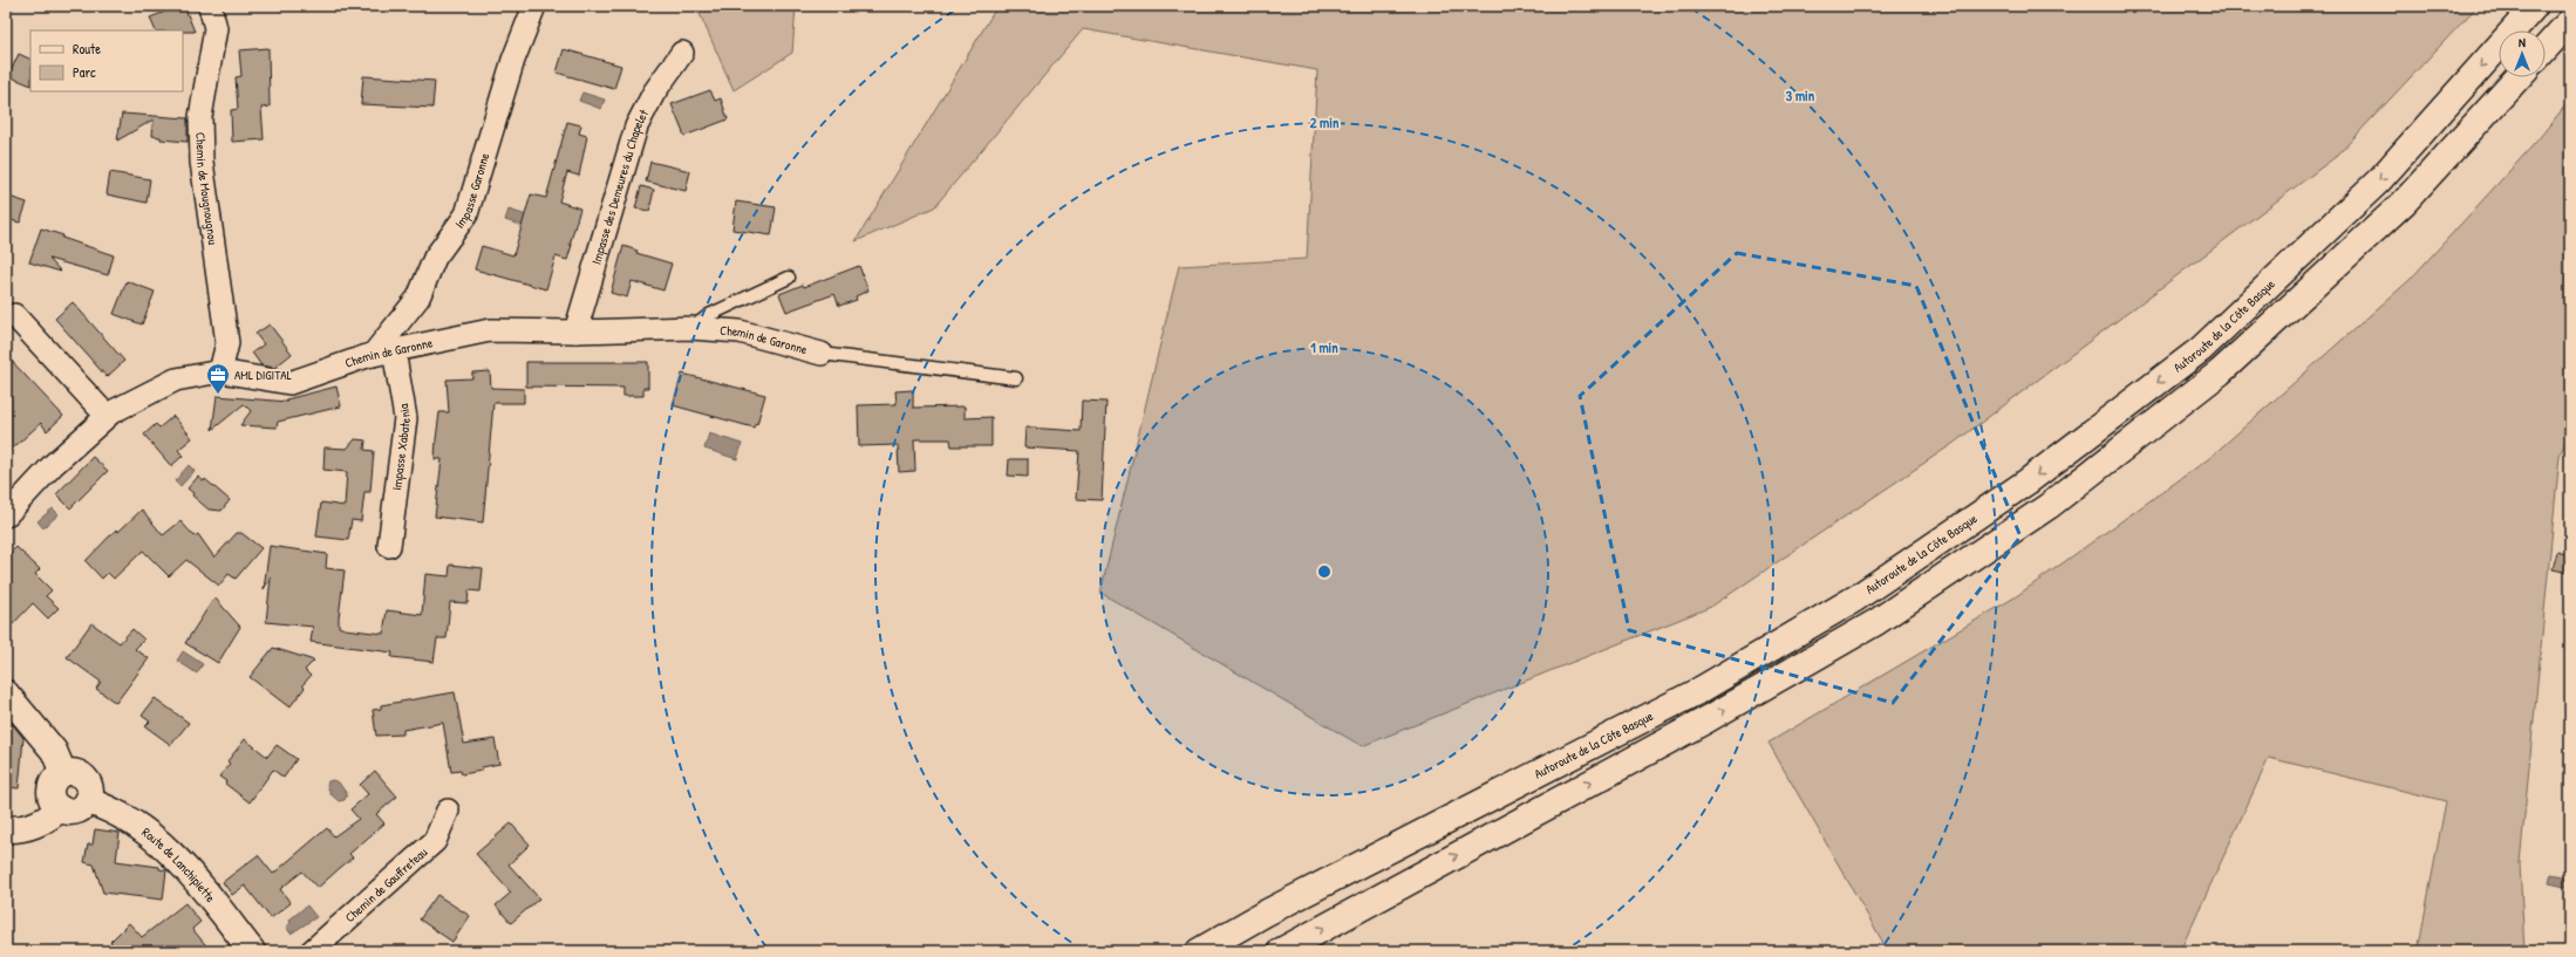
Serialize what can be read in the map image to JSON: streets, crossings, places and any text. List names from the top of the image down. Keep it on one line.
{"streets":{"main road":["Autoroute de la Côte Basque","Route de Lanchipiette"],"street":["Chemin de Mougnougnou","Impasse Garonne","Impasse des Demeures du Chapelet","Chemin de Garonne","Impasse Xabatenia","Chemin de Gauffreteau"]},"crossings":[["Chemin de Mougnougnou","Chemin de Garonne"],["Impasse Garonne","Chemin de Garonne"],["Impasse Garonne","Impasse Xabatenia"],["Impasse des Demeures du Chapelet","Chemin de Garonne"],["Chemin de Garonne","Impasse Xabatenia"]],"places":{"office":["AML DIGITAL"]},"legend":["Route","Parc"],"north":"top","rings":["3 min","2 min","1 min"]}
